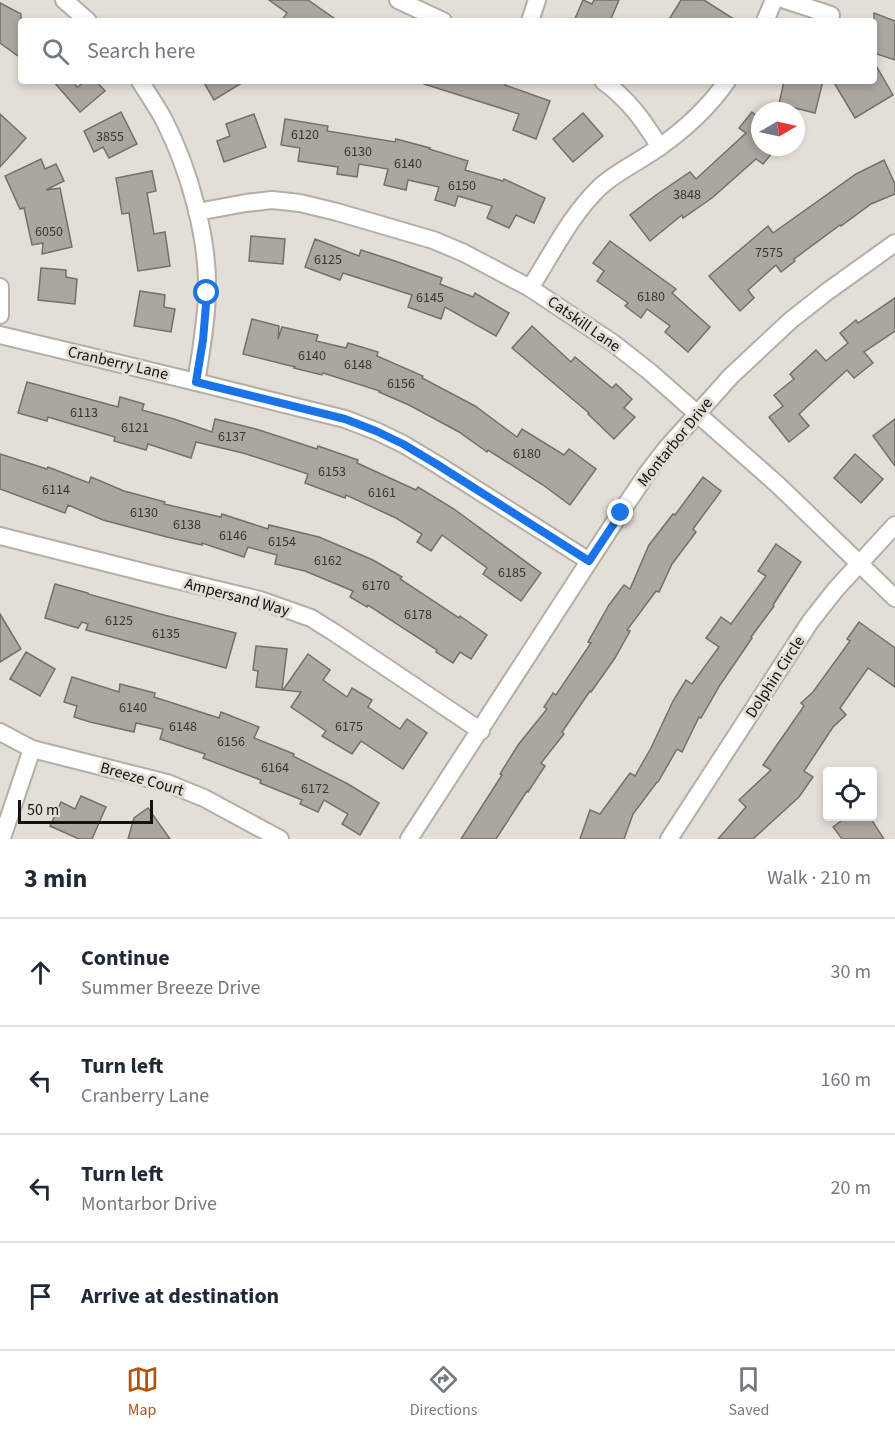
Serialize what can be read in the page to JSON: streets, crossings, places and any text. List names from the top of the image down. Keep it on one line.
{"streets":{"street":["Catskill Lane","Cranberry Lane","Montarbor Drive","Ampersand Way","Dolphin Circle","Breeze Court"]},"crossings":[["Catskill Lane","Montarbor Drive"],["Catskill Lane","Dolphin Circle"],["Cranberry Lane","Montarbor Drive"],["Montarbor Drive","Ampersand Way"]],"house_numbers":["6120","3855","6130","6140","6150","3848","6050","7575","6125","6180","6145","6140","6148","6156","6113","6121","6137","6180","6153","6114","6161","6130","6138","6146","6154","6162","6185","6170","6178","6125","6135","6140","6148","6175","6156","6164","6172"],"scale_bar":"50 m","north":"right","page":{"search":"Search here","scale":"50 m","heading":["3 min","Walk · 210 m"],"list":[["Continue","Summer Breeze Drive","30 m"],["Turn left","Cranberry Lane","160 m"],["Turn left","Montarbor Drive","20 m"],"Arrive at destination"],"nav":["Map","Directions","Saved"]}}
